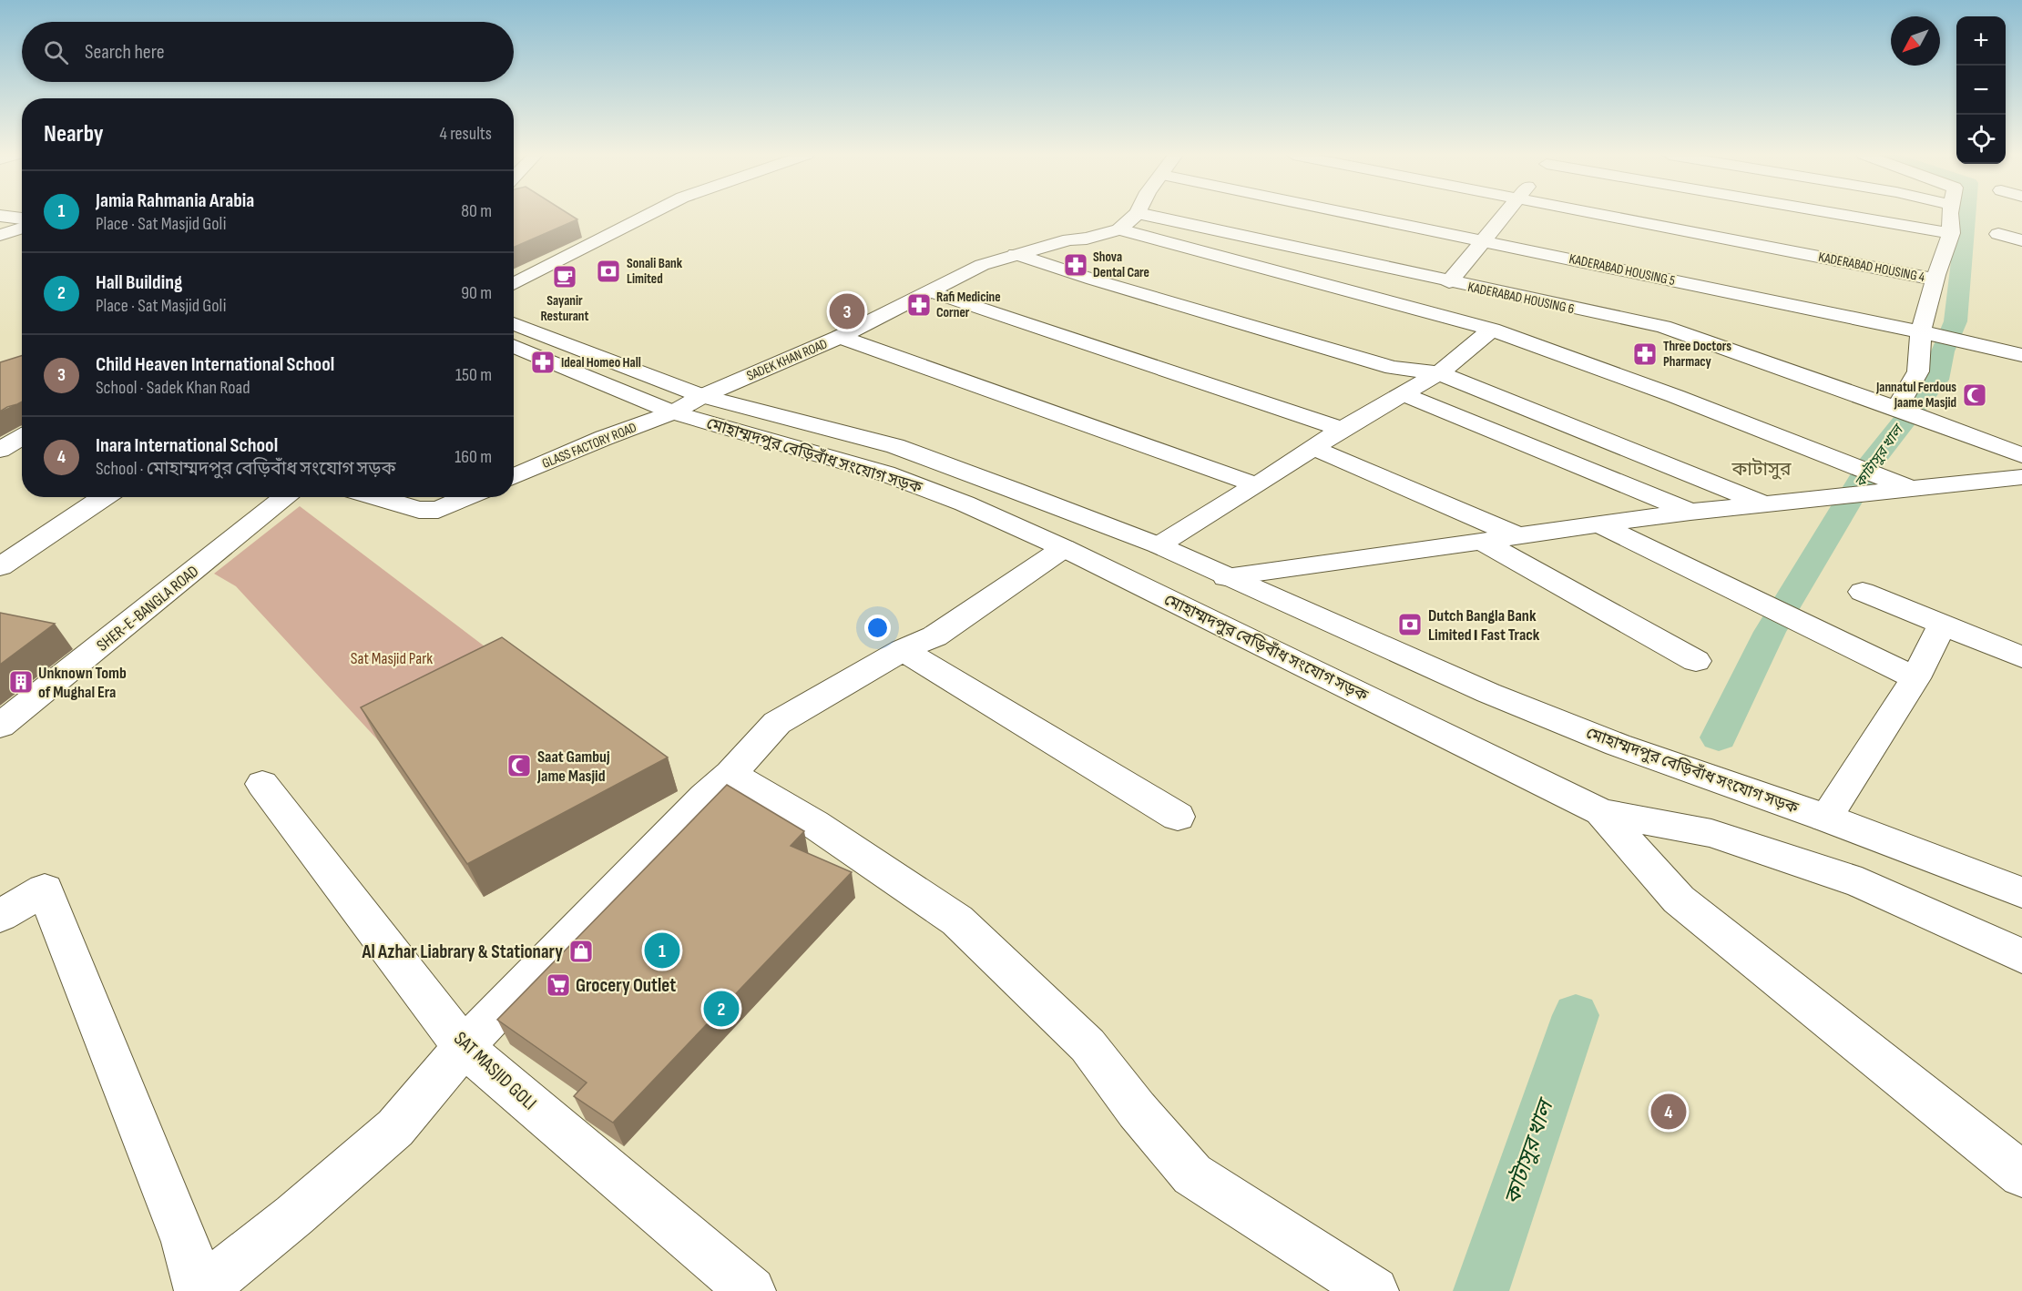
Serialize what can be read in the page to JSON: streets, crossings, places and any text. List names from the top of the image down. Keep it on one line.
{"streets":{"street":["KADERABAD HOUSING 4","KADERABAD HOUSING 5","KADERABAD HOUSING 6","SADEK KHAN ROAD","GLASS FACTORY ROAD","মোহাম্মদপুর বেড়িবাঁধ সংযোগ সড়ক","SHER-E-BANGLA ROAD","SAT MASJID GOLI"]},"crossings":[["SADEK KHAN ROAD","GLASS FACTORY ROAD"],["SADEK KHAN ROAD","মোহাম্মদপুর বেড়িবাঁধ সংযোগ সড়ক"],["GLASS FACTORY ROAD","মোহাম্মদপুর বেড়িবাঁধ সংযোগ সড়ক"]],"districts":["কাটাসুর"],"water":["কাটাসুর খাল"],"parks":["Sat Masjid Park"],"places":{"pharmacy":["Shova Dental Care","Rafi Medicine Corner","Three Doctors Pharmacy","Ideal Homeo Hall"],"bank":["Sonali Bank Limited","Dutch Bangla Bank Limited। Fast Track"],"cafe":["Sayanir Resturant"],"mosque":["Jannatul Ferdous Jaame Masjid","Saat Gambuj Jame Masjid"],"building":["Unknown Tomb of Mughal Era"],"shop":["Al Azhar Liabrary & Stationary"],"supermarket":["Grocery Outlet"]},"north":"bottom left","page":{"map_buttons":["+","−"],"search":"Search here","heading":["Nearby","4 results"],"list":[{"mark":"1","name":"Jamia Rahmania Arabia","note":"Place · Sat Masjid Goli","value":"80 m"},{"mark":"2","name":"Hall Building","note":"Place · Sat Masjid Goli","value":"90 m"},{"mark":"3","name":"Child Heaven International School","note":"School · Sadek Khan Road","value":"150 m"},{"mark":"4","name":"Inara International School","note":"School · মোহাম্মদপুর বেড়িবাঁধ সংযোগ সড়ক","value":"160 m"}],"pins":["3","1","2","4"]}}
